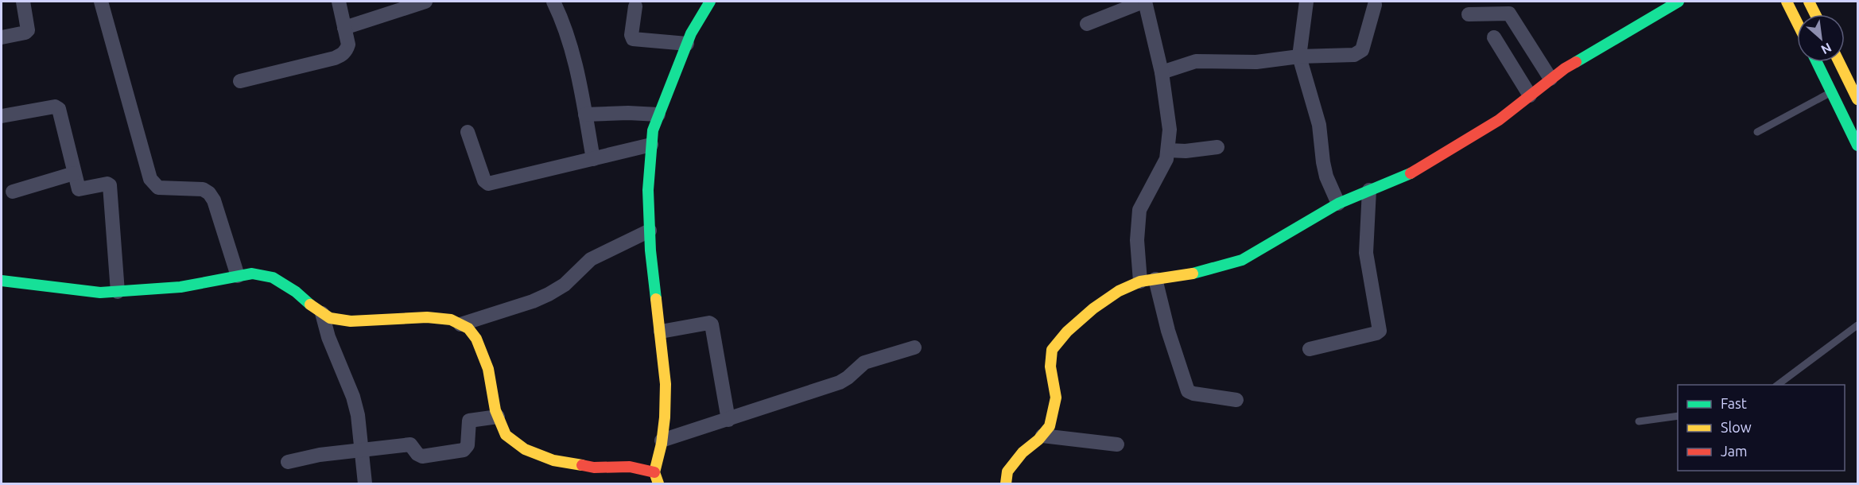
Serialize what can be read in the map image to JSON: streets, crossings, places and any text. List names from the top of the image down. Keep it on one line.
{"legend":["Fast","Slow","Jam"],"north":"bottom right"}
